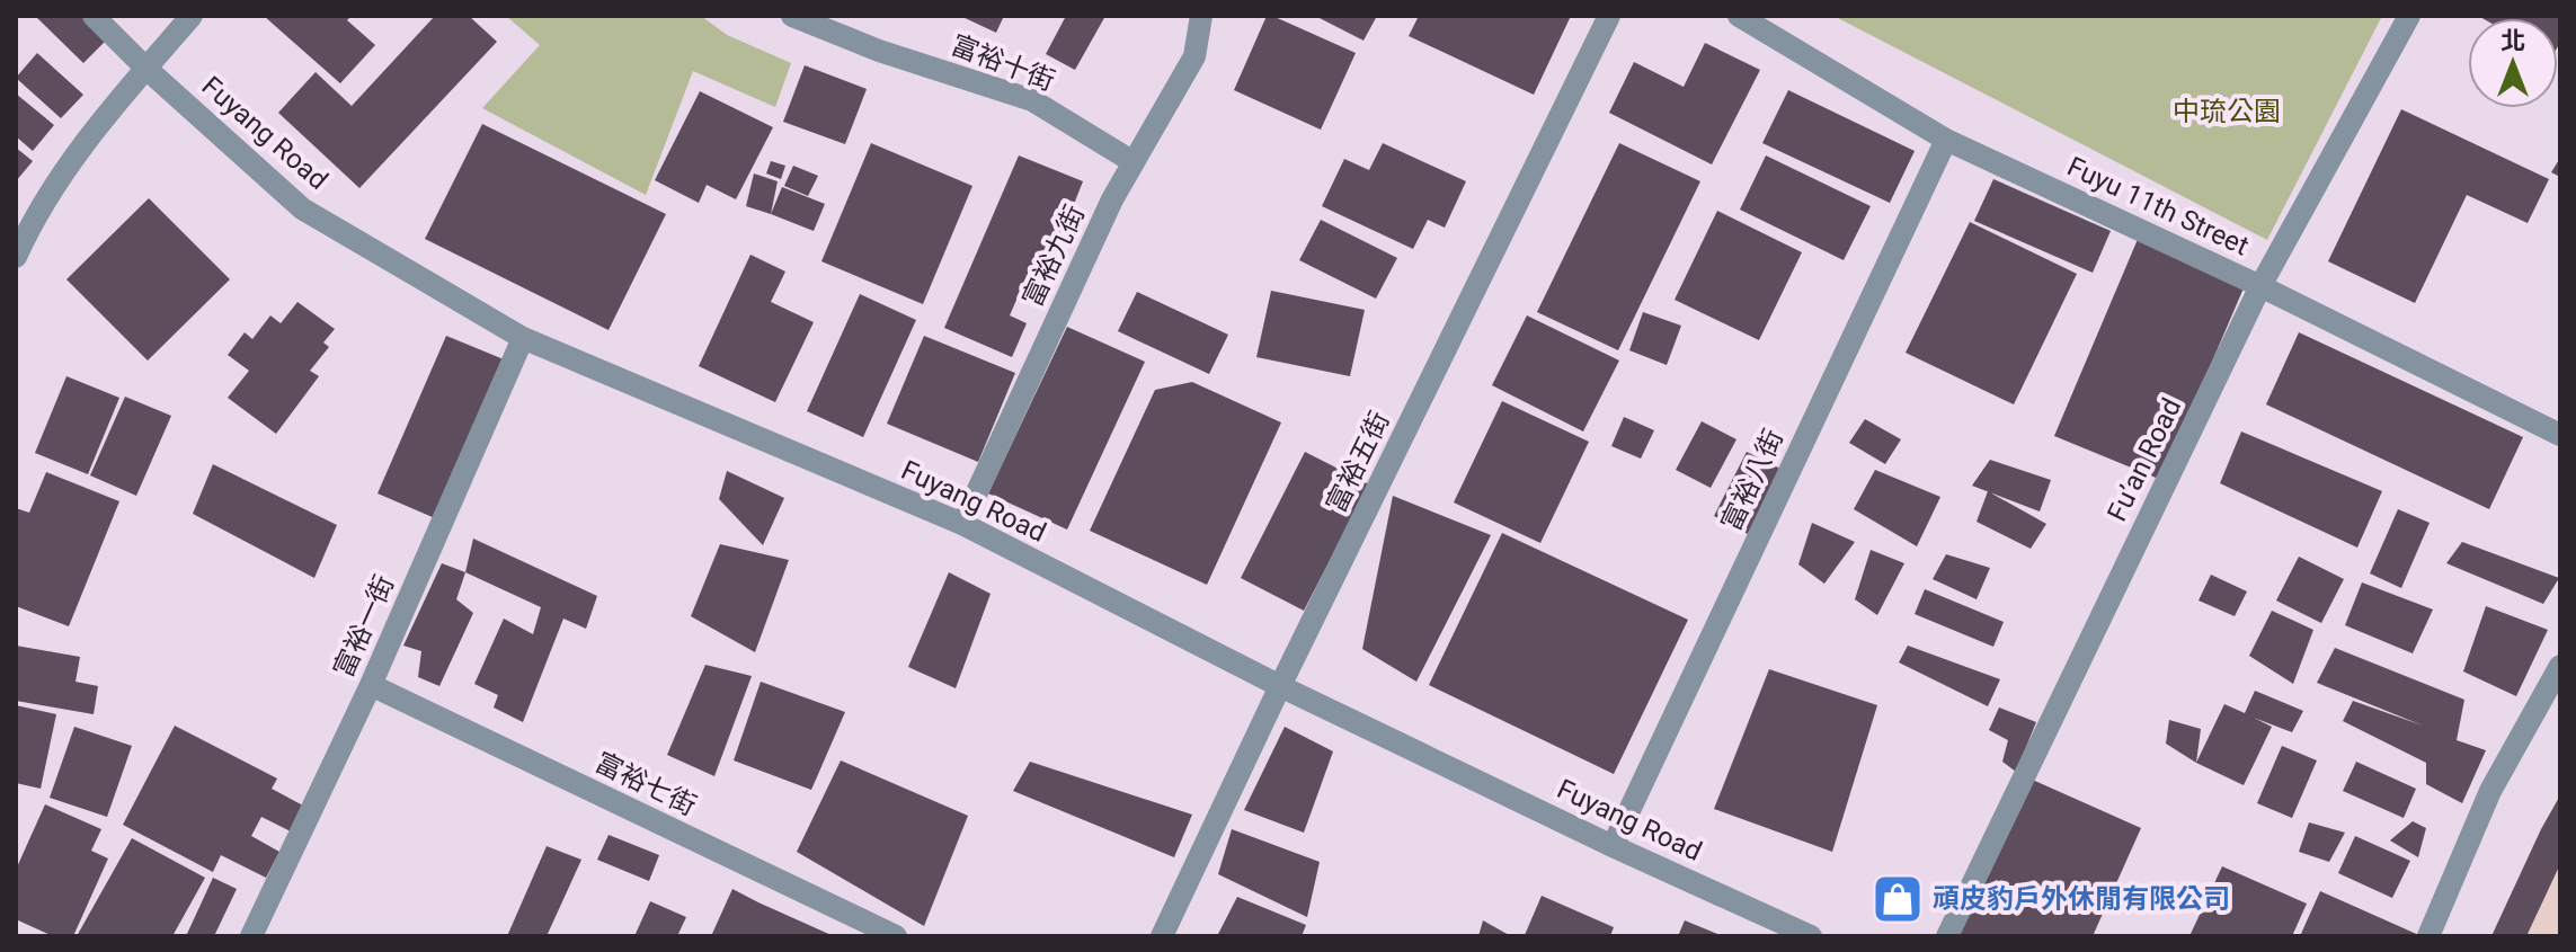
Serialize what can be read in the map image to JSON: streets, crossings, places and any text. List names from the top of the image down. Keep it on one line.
{"streets":{"street":["富裕十街","Fuyang Road","Fuyu 11th Street","富裕九街","Fu’an Road","富裕五街","富裕八街","富裕一街","富裕七街"]},"crossings":[["富裕十街","富裕九街"],["Fuyang Road","富裕九街"],["Fuyang Road","富裕五街"],["Fuyang Road","富裕八街"],["Fuyang Road","富裕一街"],["Fuyu 11th Street","Fu’an Road"],["Fuyu 11th Street","富裕八街"],["富裕一街","富裕七街"]],"parks":["中琉公園"],"places":{"shop":["頑皮豹戶外休閒有限公司"]},"north":"top"}
